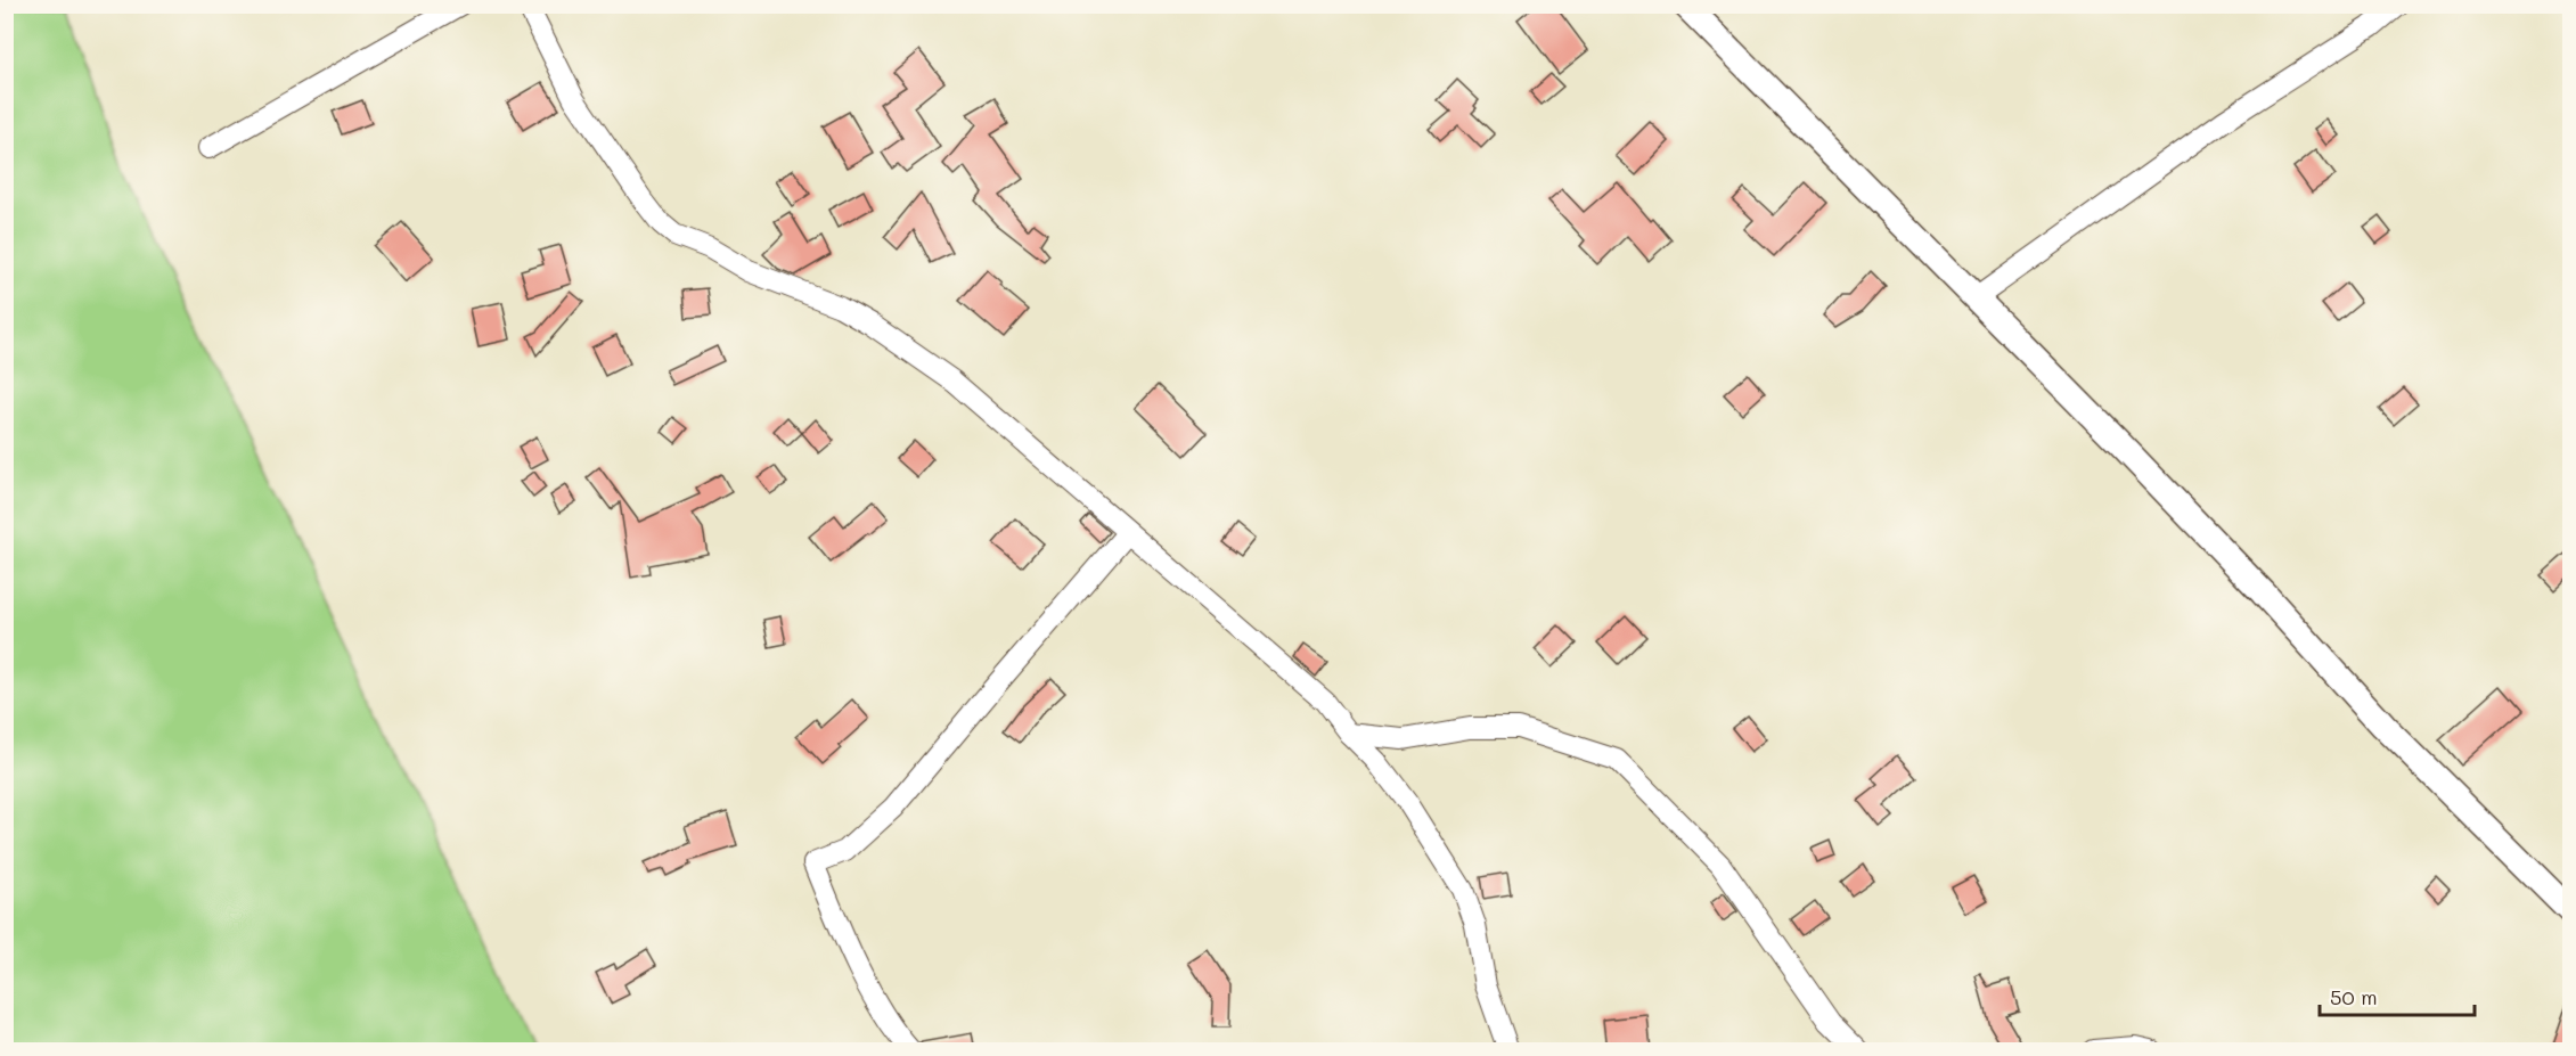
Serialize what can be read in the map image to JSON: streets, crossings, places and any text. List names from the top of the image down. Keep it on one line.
{"scale_bar":"50 m"}
